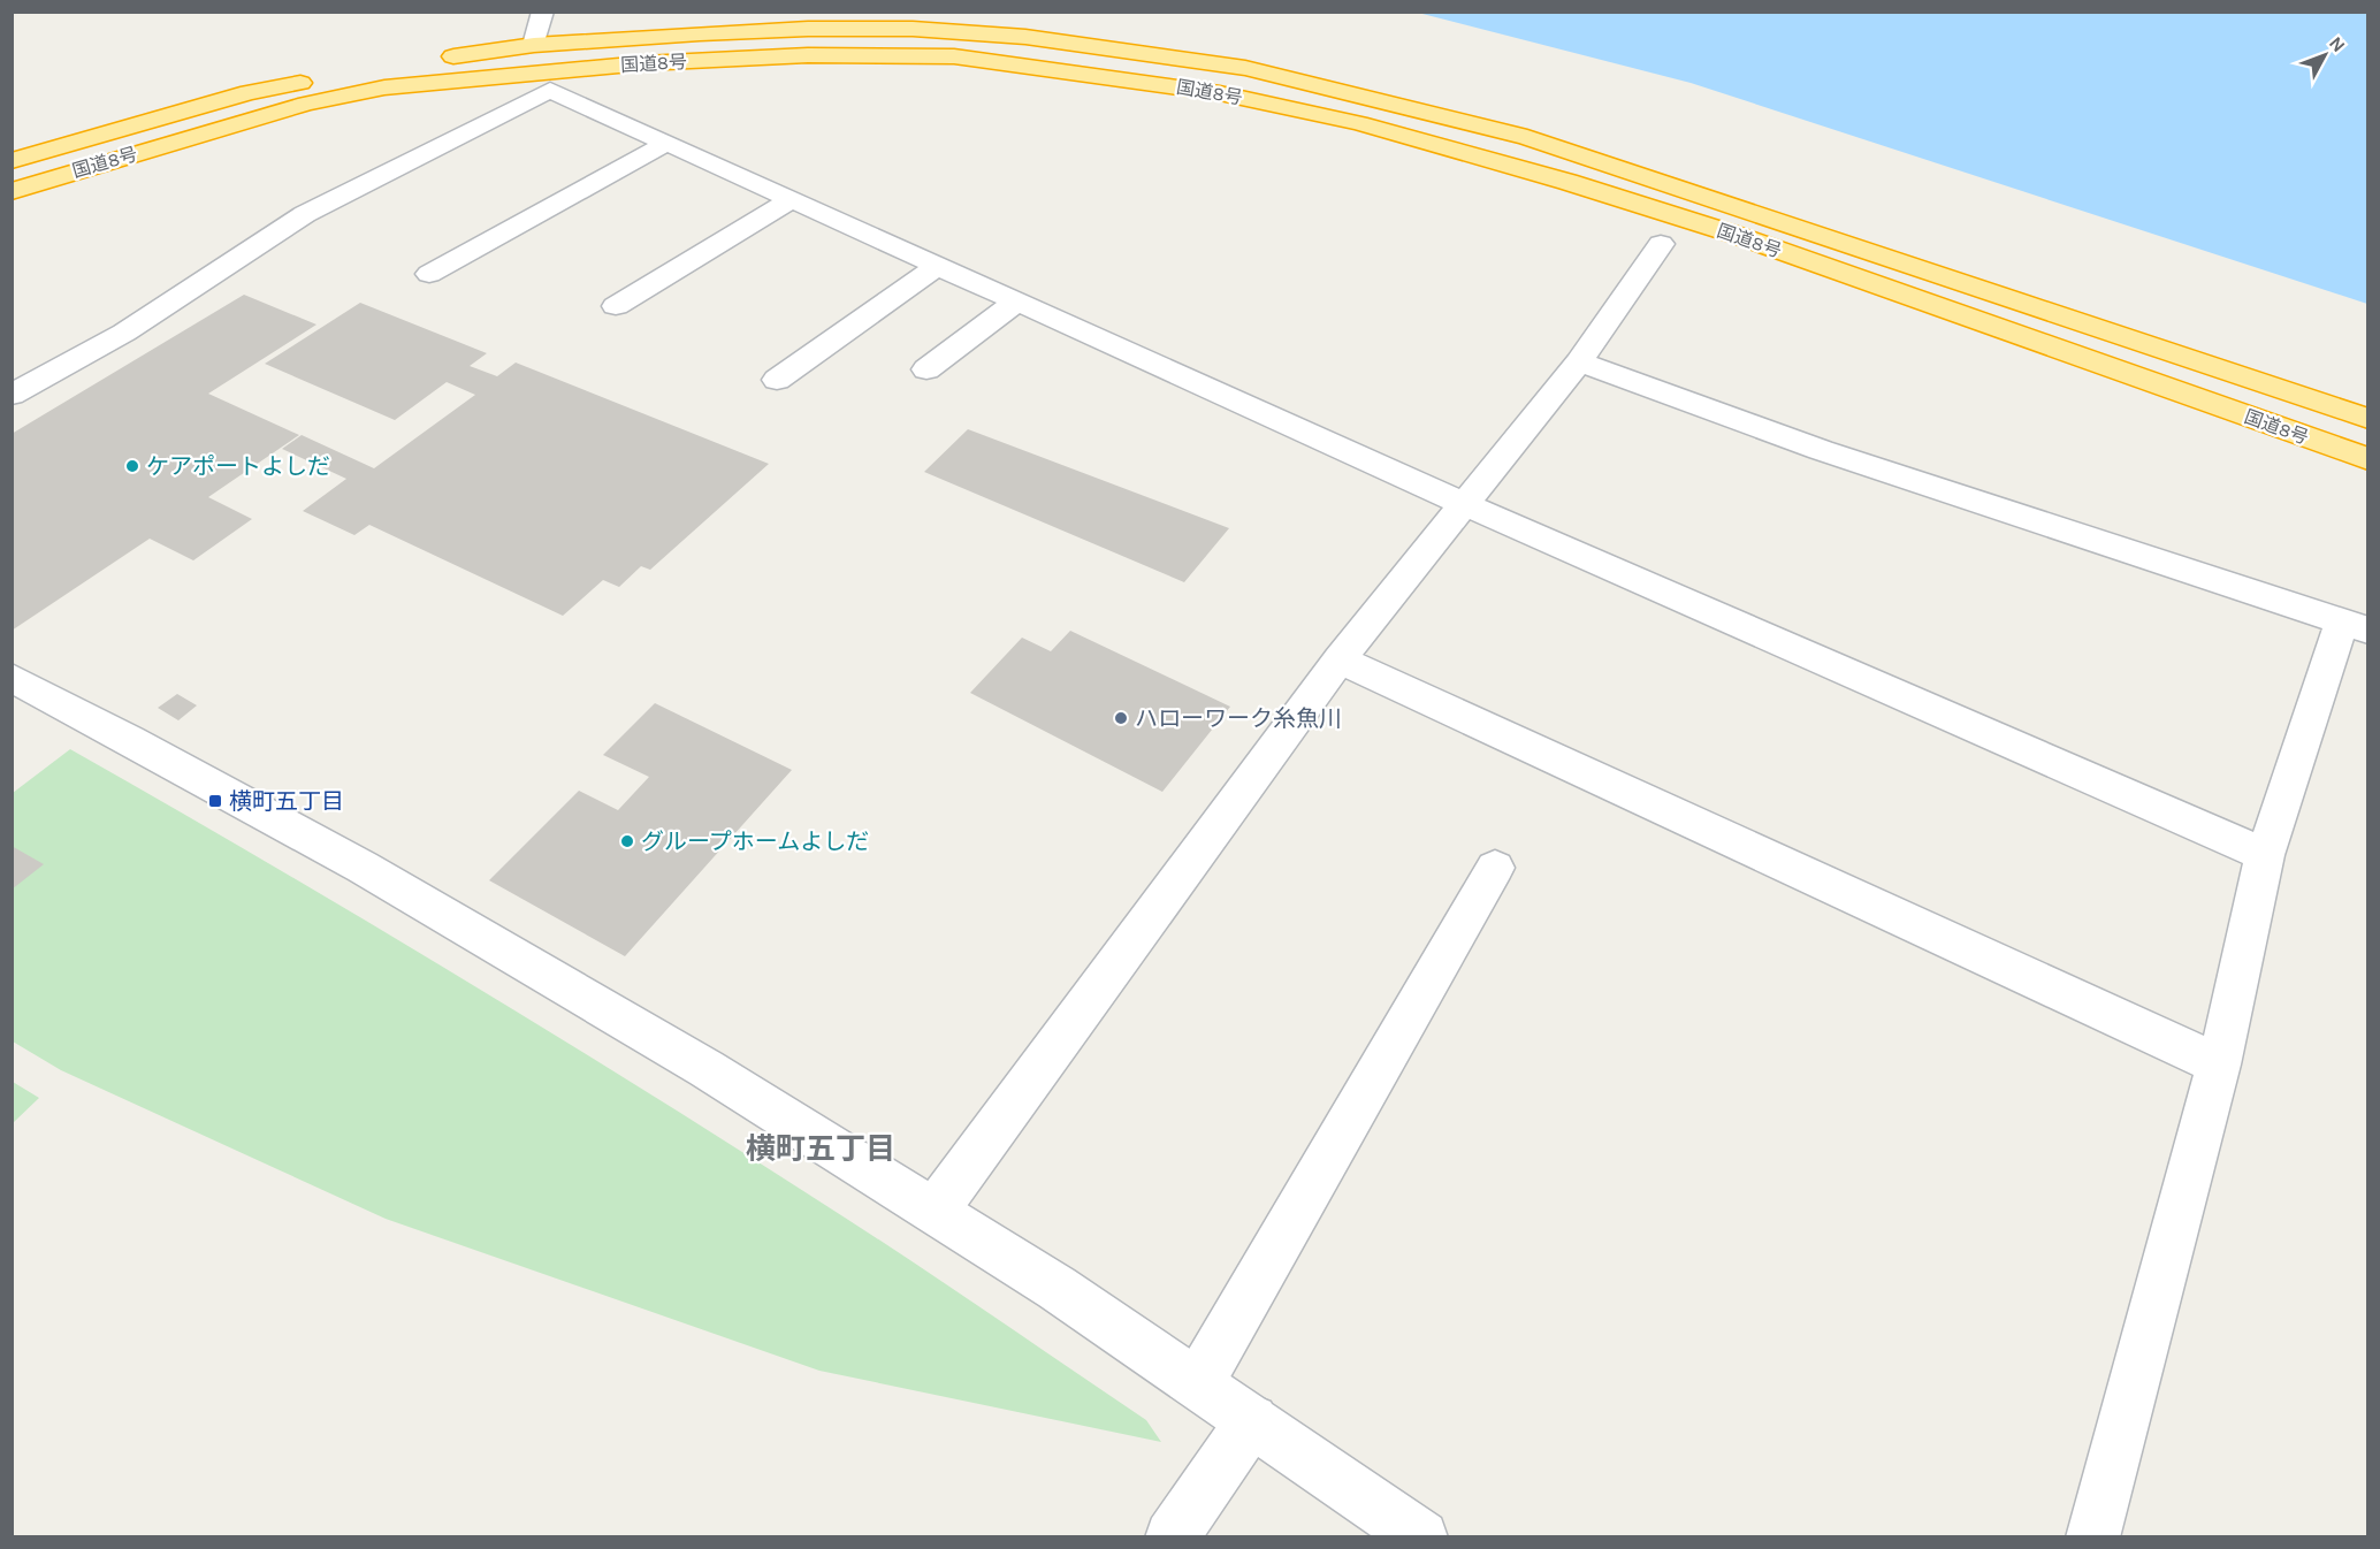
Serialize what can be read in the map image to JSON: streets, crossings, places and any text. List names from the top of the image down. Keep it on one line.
{"streets":{"highway":["国道8号"]},"districts":["横町五丁目"],"places":{"other":["ケアポートよしだ","ハローワーク糸魚川","グループホームよしだ"],"transit":["横町五丁目"]},"north":"top right"}
